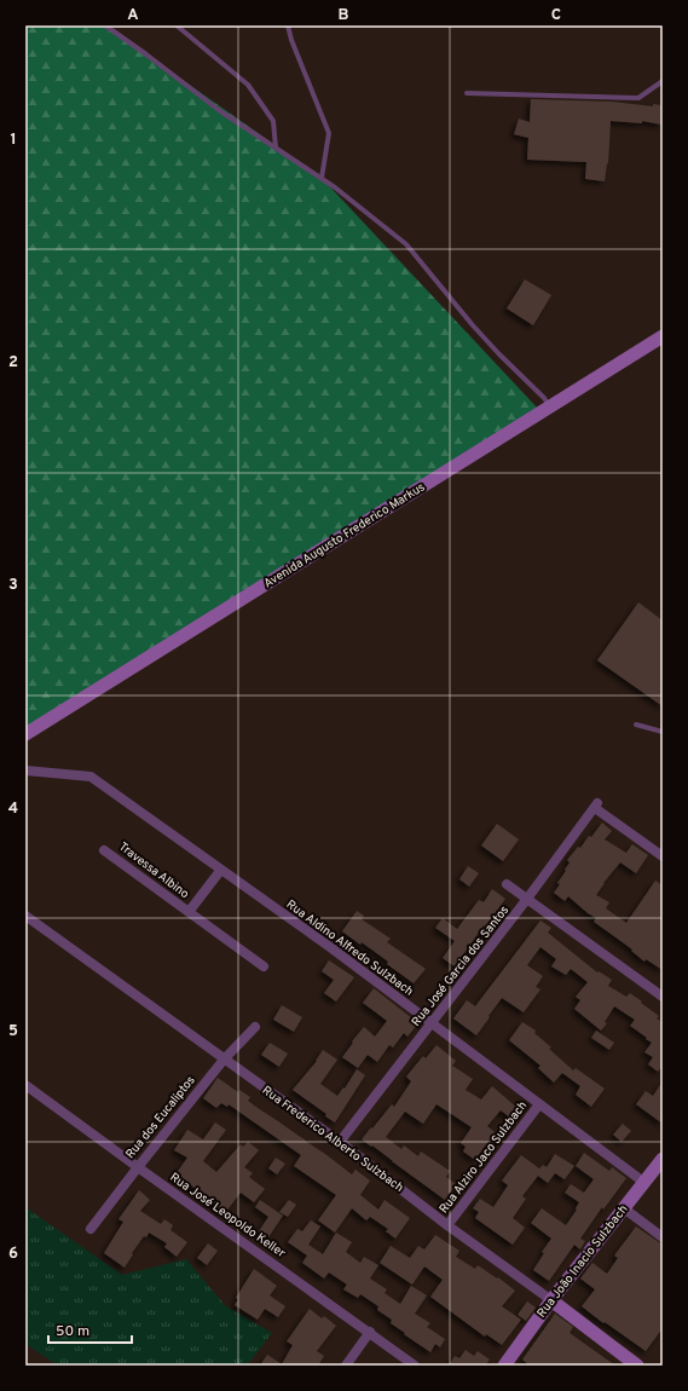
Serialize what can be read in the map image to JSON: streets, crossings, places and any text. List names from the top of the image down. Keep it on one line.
{"streets":{"street":["Avenida Augusto Frederico Markus","Travessa Albino","Rua Aldino Alfredo Sulzbach","Rua José Garcia dos Santos","Rua dos Eucaliptos","Rua Frederico Alberto Sulzbach","Rua Alziro Jaco Sulzbach","Rua José Leopoldo Keller","Rua João Inacio Sulzbach"]},"crossings":[["Travessa Albino","Rua Aldino Alfredo Sulzbach"],["Rua Aldino Alfredo Sulzbach","Rua José Garcia dos Santos"],["Rua Aldino Alfredo Sulzbach","Rua Alziro Jaco Sulzbach"],["Rua Aldino Alfredo Sulzbach","Rua João Inacio Sulzbach"],["Rua José Garcia dos Santos","Rua Frederico Alberto Sulzbach"],["Rua dos Eucaliptos","Rua Frederico Alberto Sulzbach"],["Rua dos Eucaliptos","Rua José Leopoldo Keller"],["Rua Frederico Alberto Sulzbach","Rua Alziro Jaco Sulzbach"],["Rua Frederico Alberto Sulzbach","Rua João Inacio Sulzbach"]],"scale_bar":"50 m","grid":{"columns":["A","B","C"],"rows":["1","2","3","4","5","6"]}}
